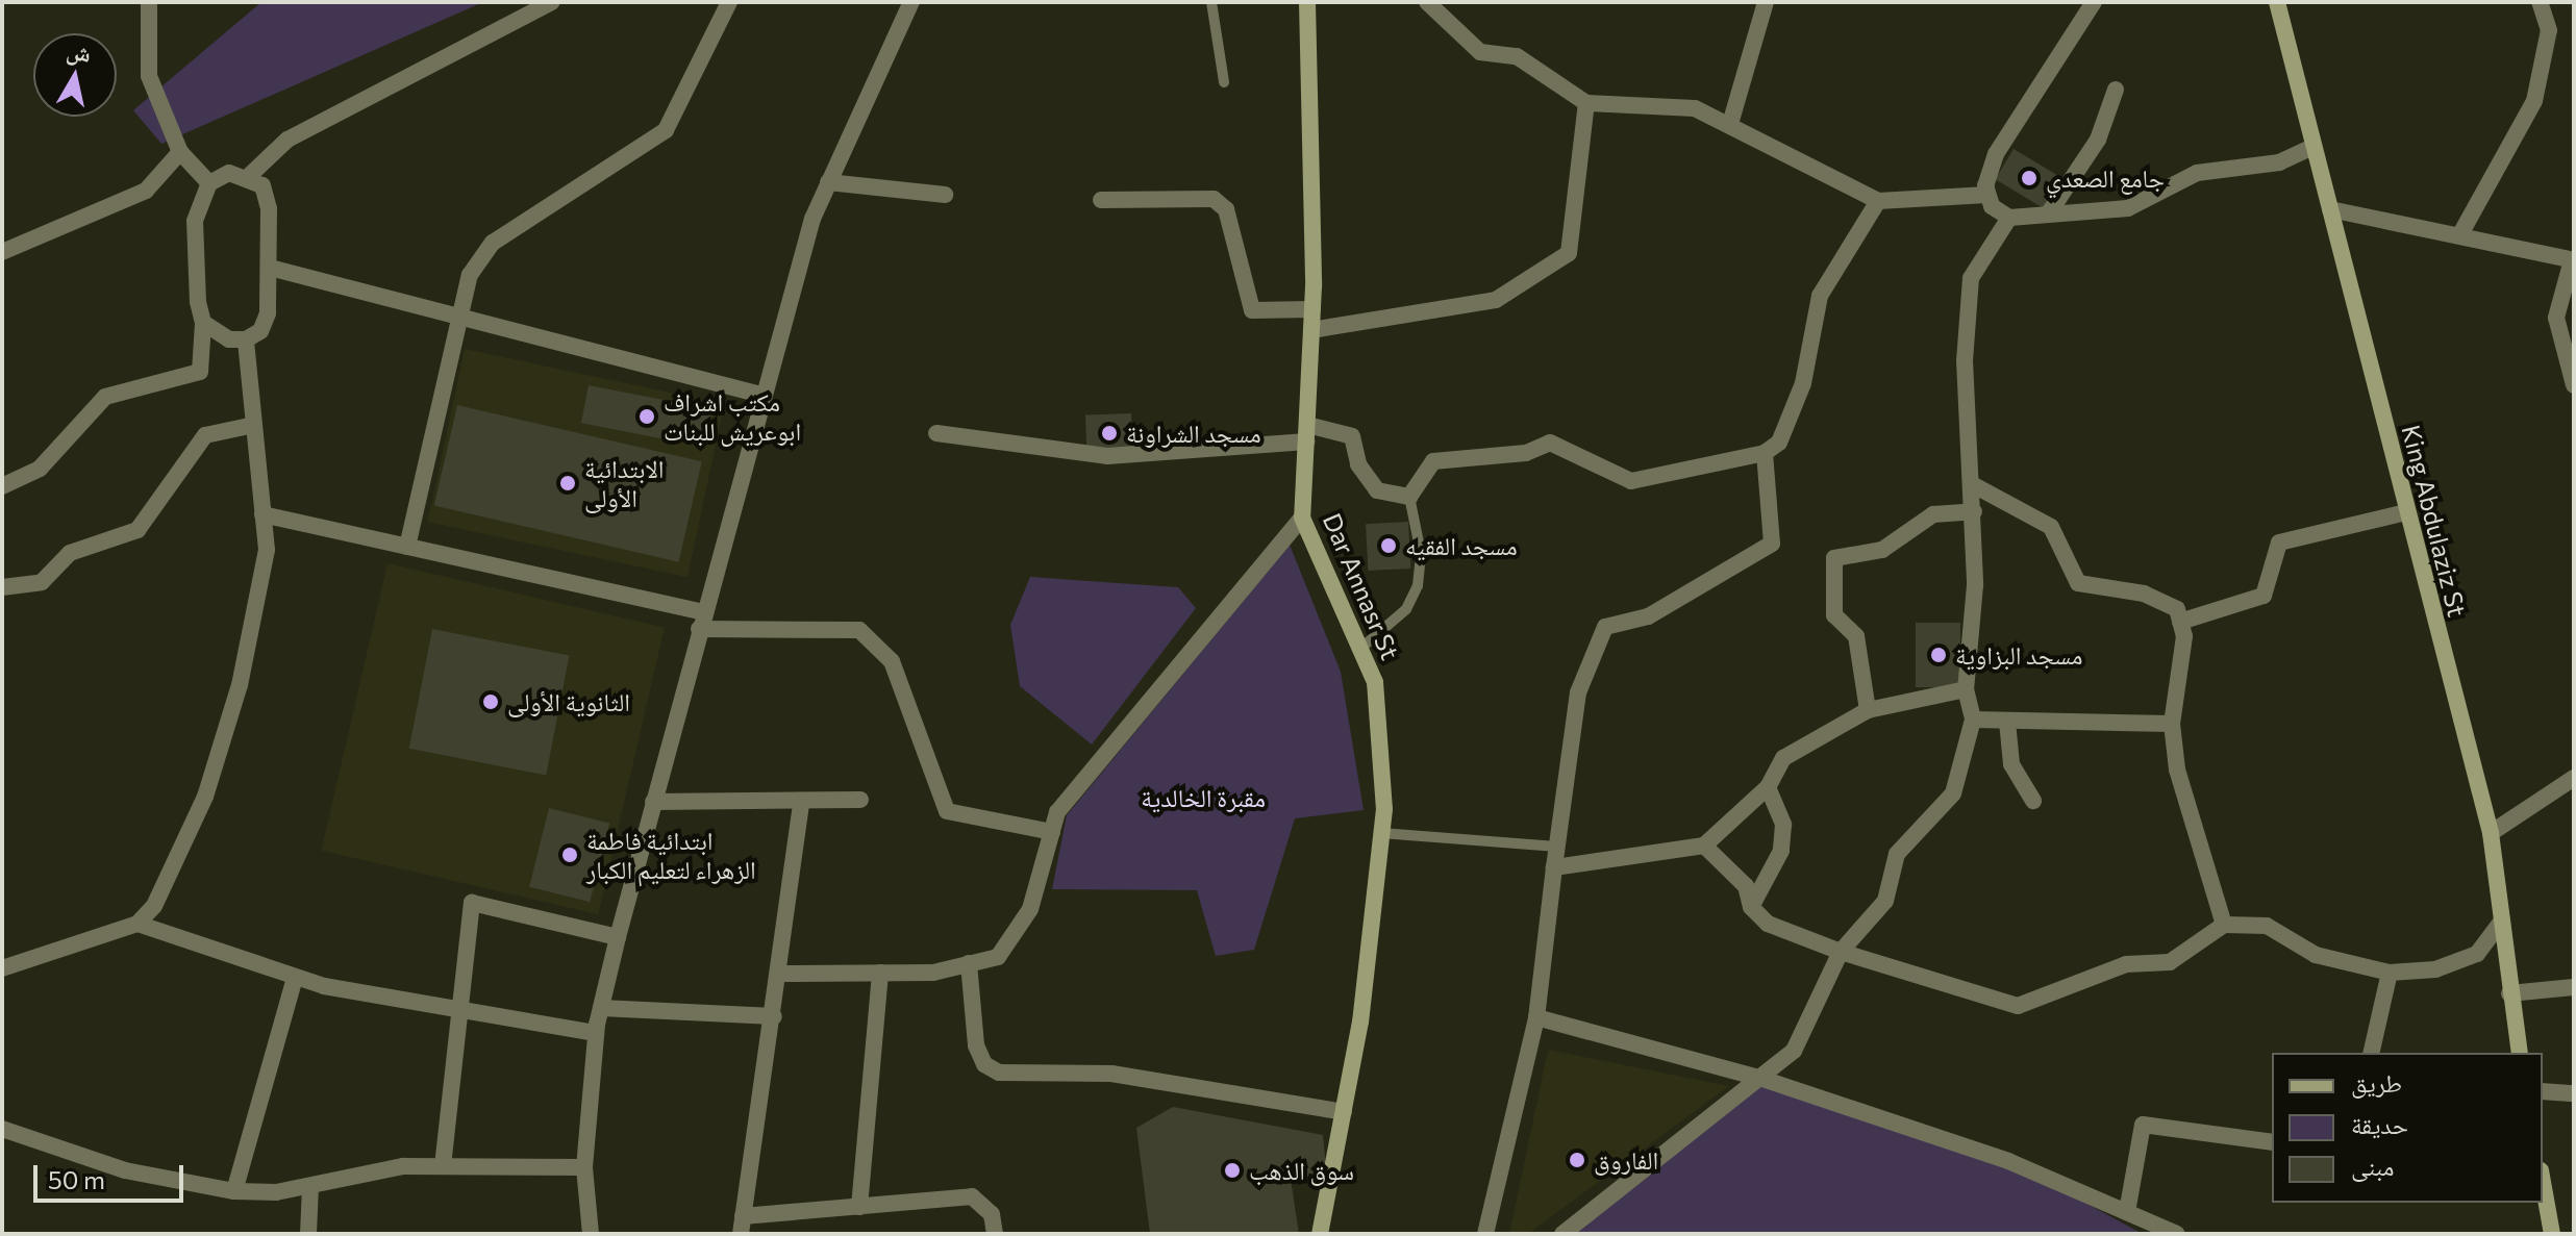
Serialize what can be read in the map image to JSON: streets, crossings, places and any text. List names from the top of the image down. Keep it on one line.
{"streets":{"street":["King Abdulaziz St","Dar Annasr St"]},"parks":["مقبرة الخالدية"],"places":["جامع الصعدي","مكتب اشراف ابوعريش للبنات","مسجد الشراونة","الابتدائية الأولى","مسجد الفقيه","مسجد البزاوية","الثانوية الأولى","ابتدائية فاطمة الزهراء لتعليم الكبار","الفاروق","سوق الذهب"],"legend":["طريق","حديقة","مبنى"],"scale_bar":"50 m","north":"top"}
